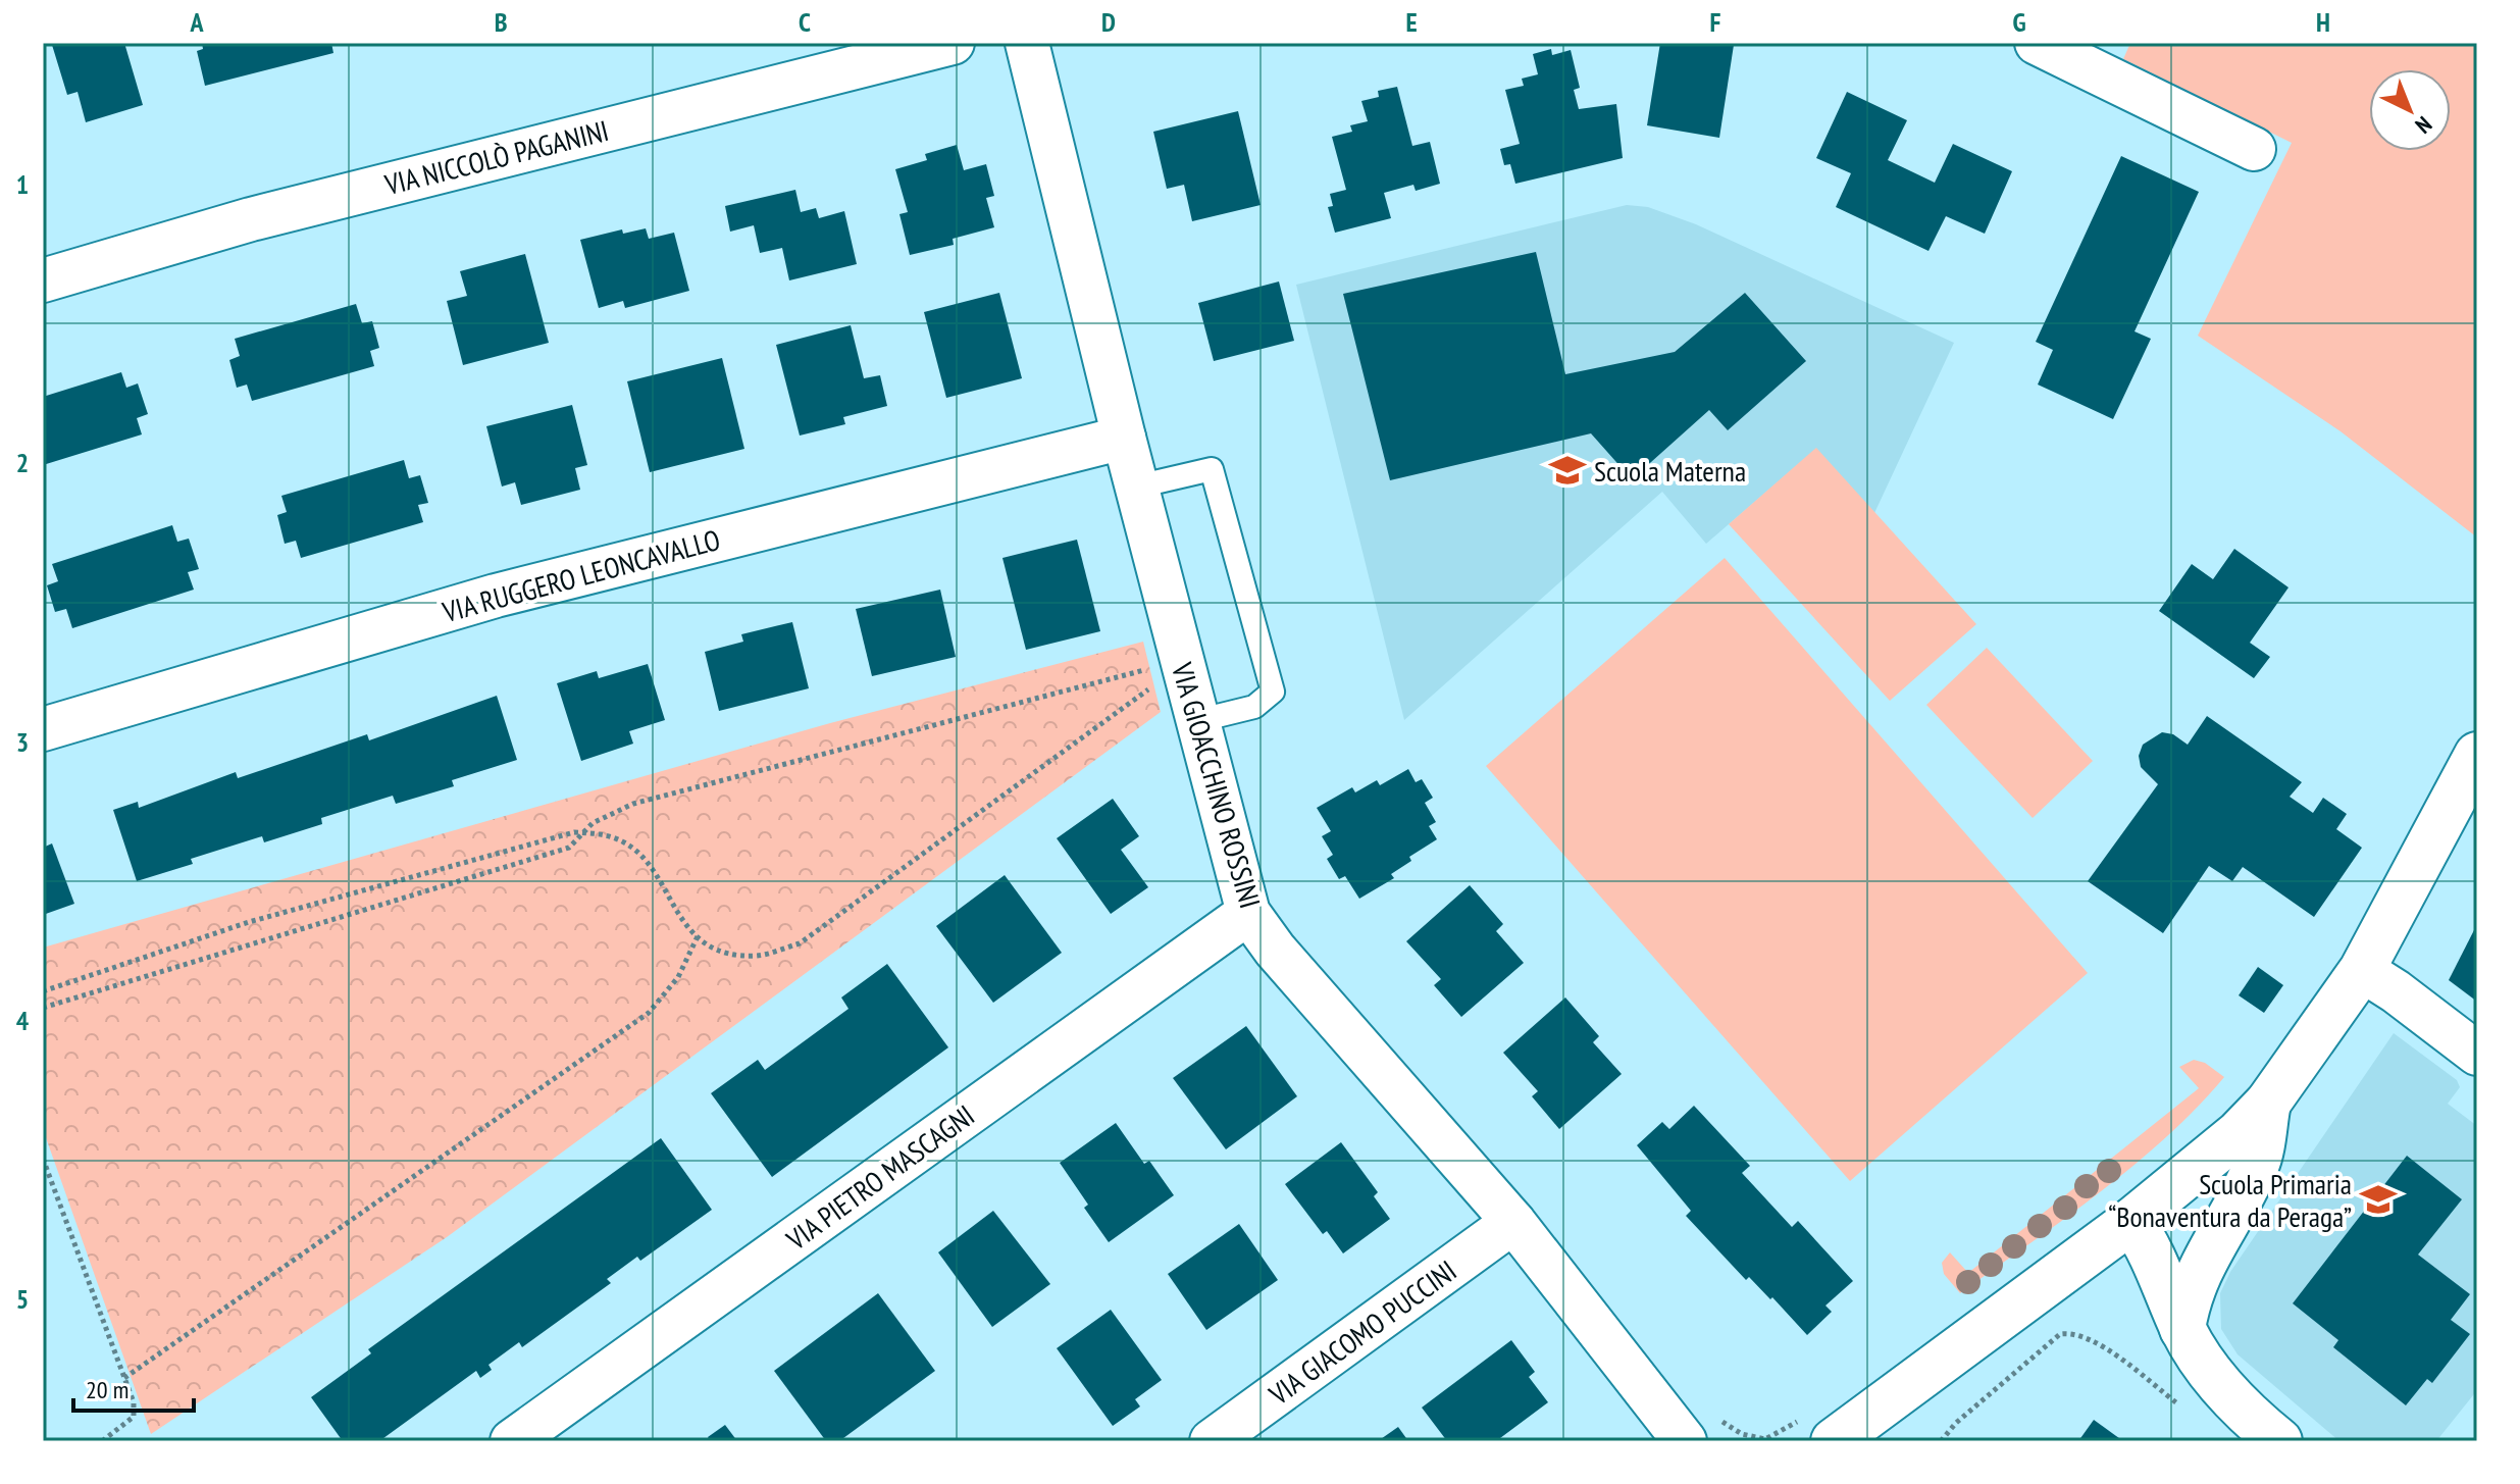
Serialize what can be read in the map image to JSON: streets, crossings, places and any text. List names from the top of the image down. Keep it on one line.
{"streets":{"street":["VIA NICCOLÒ PAGANINI","VIA RUGGERO LEONCAVALLO","VIA GIOACCHINO ROSSINI","VIA PIETRO MASCAGNI","VIA GIACOMO PUCCINI"]},"crossings":[["VIA RUGGERO LEONCAVALLO","VIA GIOACCHINO ROSSINI"],["VIA GIOACCHINO ROSSINI","VIA PIETRO MASCAGNI"],["VIA GIOACCHINO ROSSINI","VIA GIACOMO PUCCINI"]],"places":{"school or university":["Scuola Materna","Scuola Primaria “Bonaventura da Peraga”"]},"scale_bar":"20 m","north":"bottom right","grid":{"columns":["A","B","C","D","E","F","G","H"],"rows":["1","2","3","4","5"]}}
